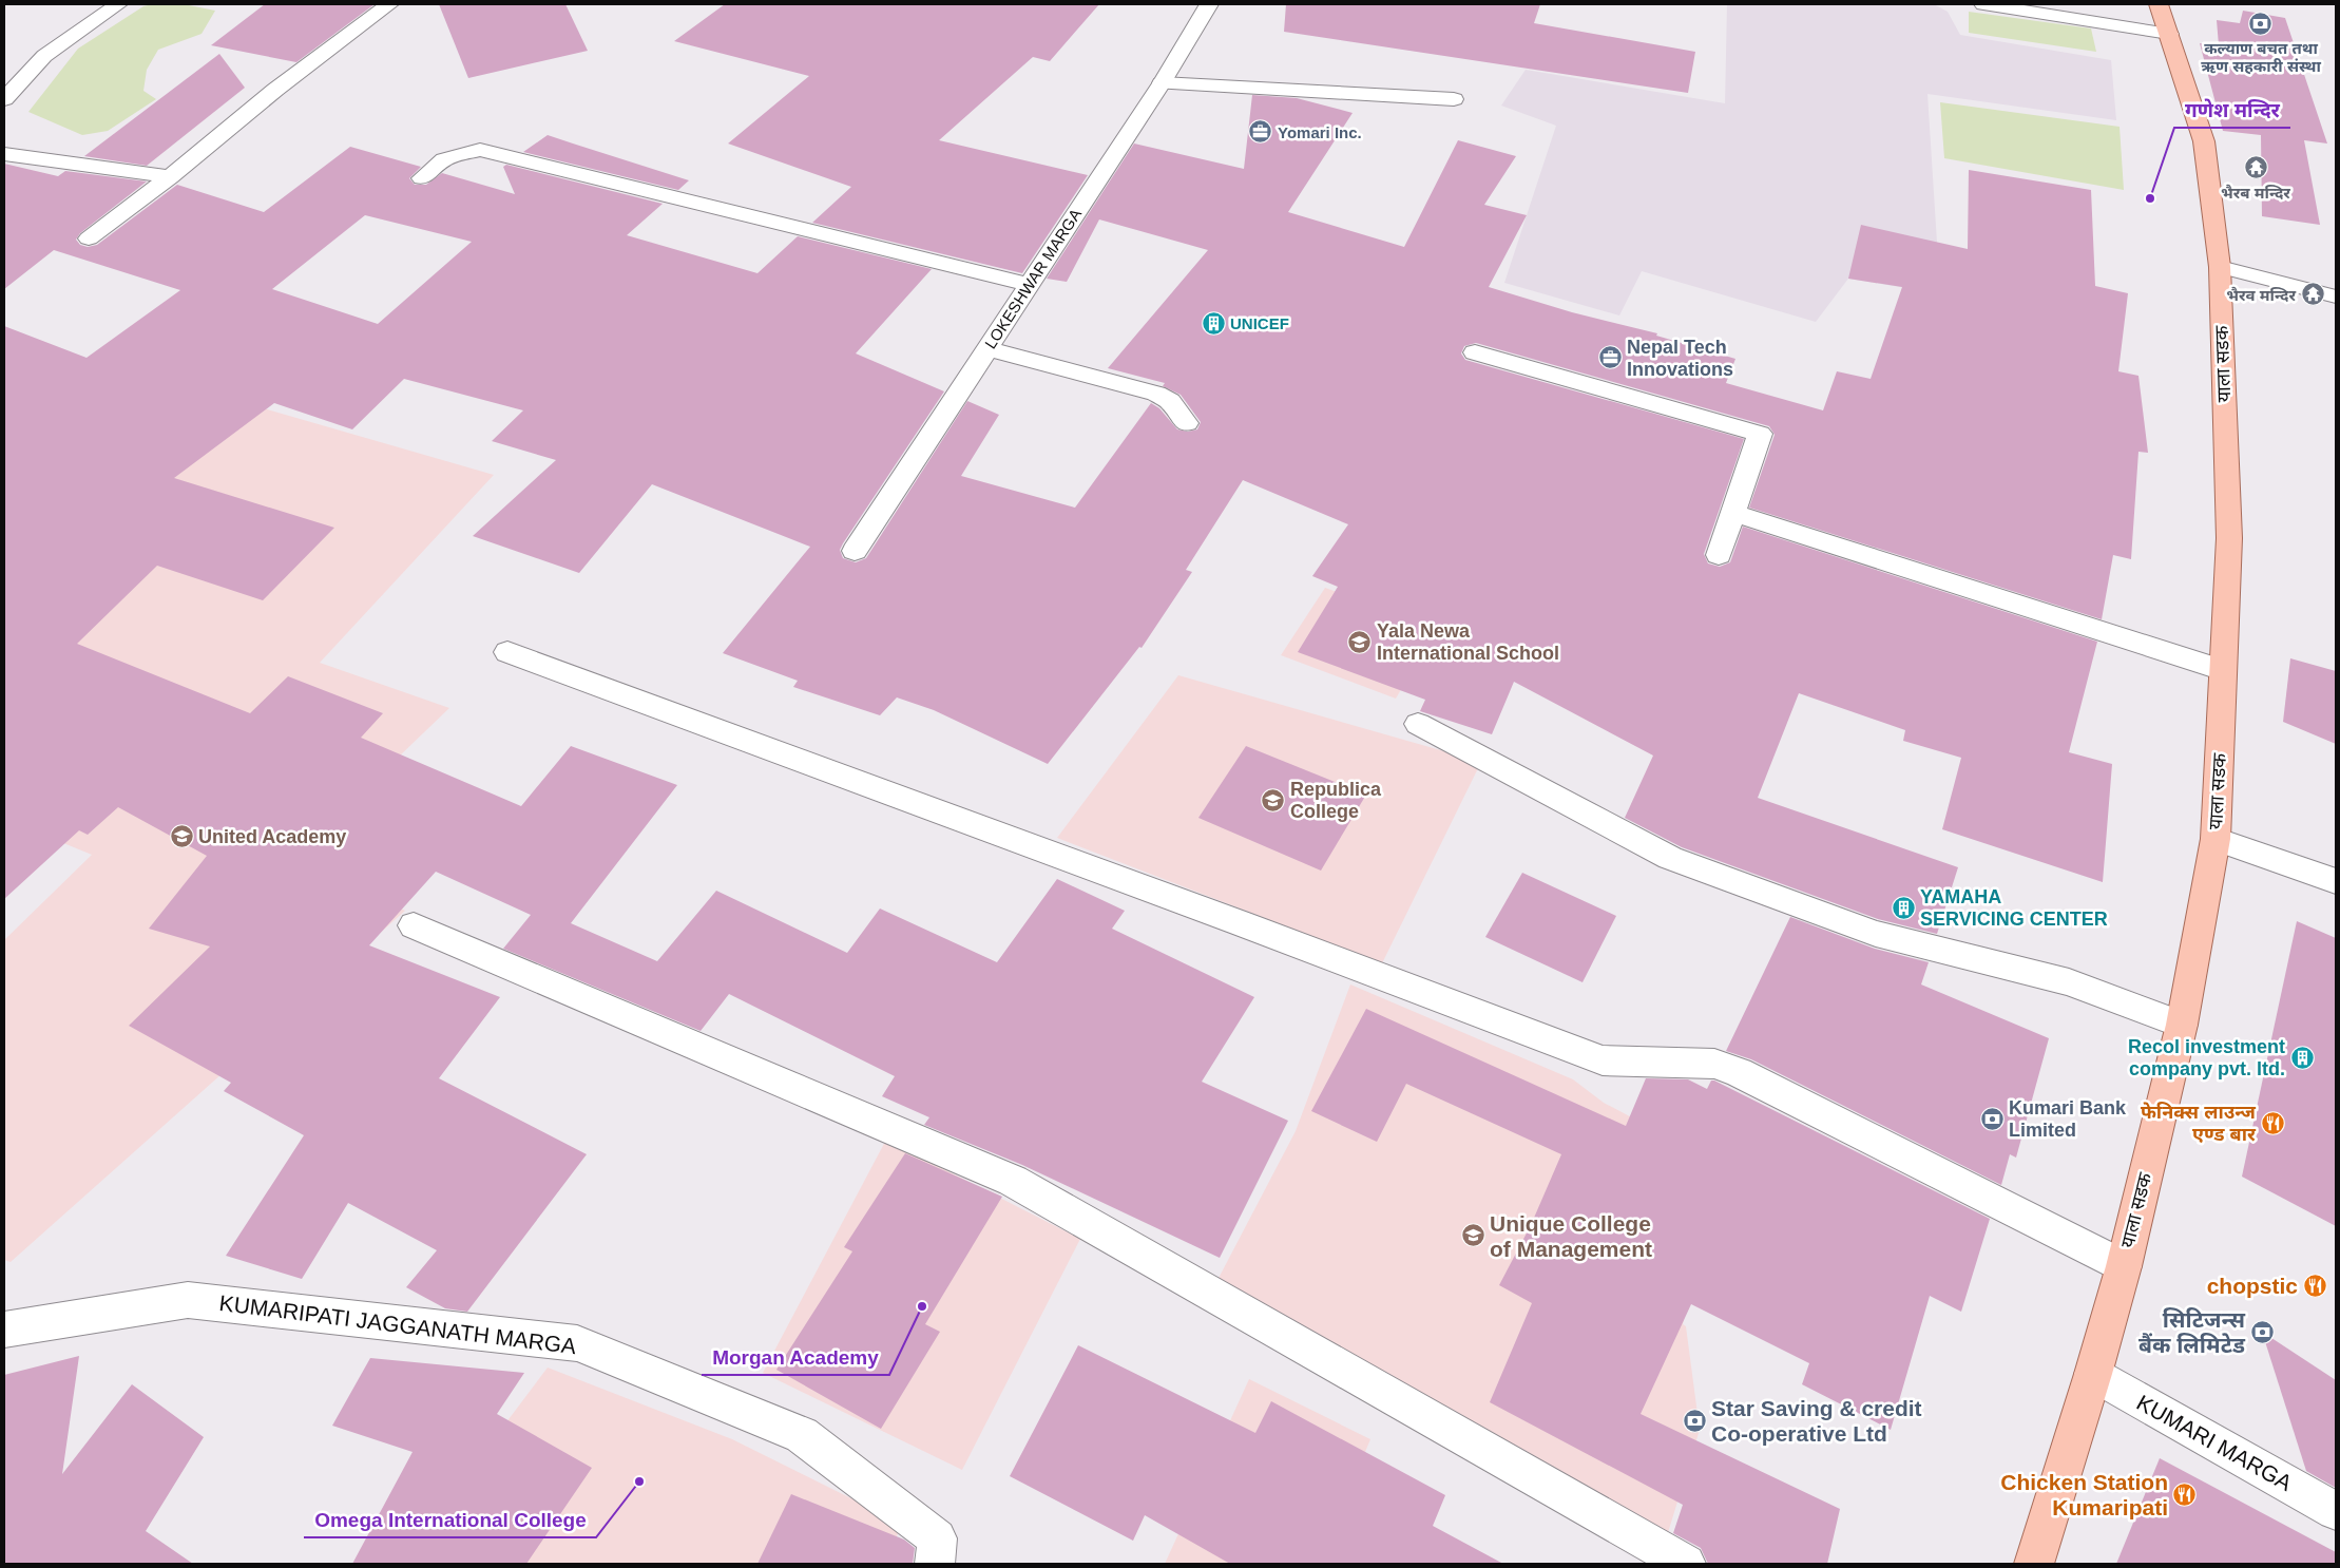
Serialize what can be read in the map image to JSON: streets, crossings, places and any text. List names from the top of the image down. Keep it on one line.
{"streets":{"main road":["याला सडक"],"street":["LOKESHWAR MARGA","KUMARIPATI JAGGANATH MARGA","KUMARI MARGA"]},"crossings":[["याला सडक","KUMARI MARGA"]],"places":{"bank":["कल्याण बचत तथा ऋण सहकारी संस्था","Kumari Bank Limited","सिटिजन्स बैंक लिमिटेड","Star Saving & credit Co-operative Ltd"],"office":["Yomari Inc.","Nepal Tech Innovations"],"temple":["भैरब मन्दिर","भैरव मन्दिर"],"other":["गणेश मन्दिर","Morgan Academy","Omega International College"],"building":["UNICEF","YAMAHA SERVICING CENTER","Recol investment company pvt. ltd."],"school or university":["Yala Newa International School","Republica College","United Academy","Unique College of Management"],"restaurant":["फेनिक्स लाउन्ज एण्ड बार","chopstic","Chicken Station Kumaripati"]}}
